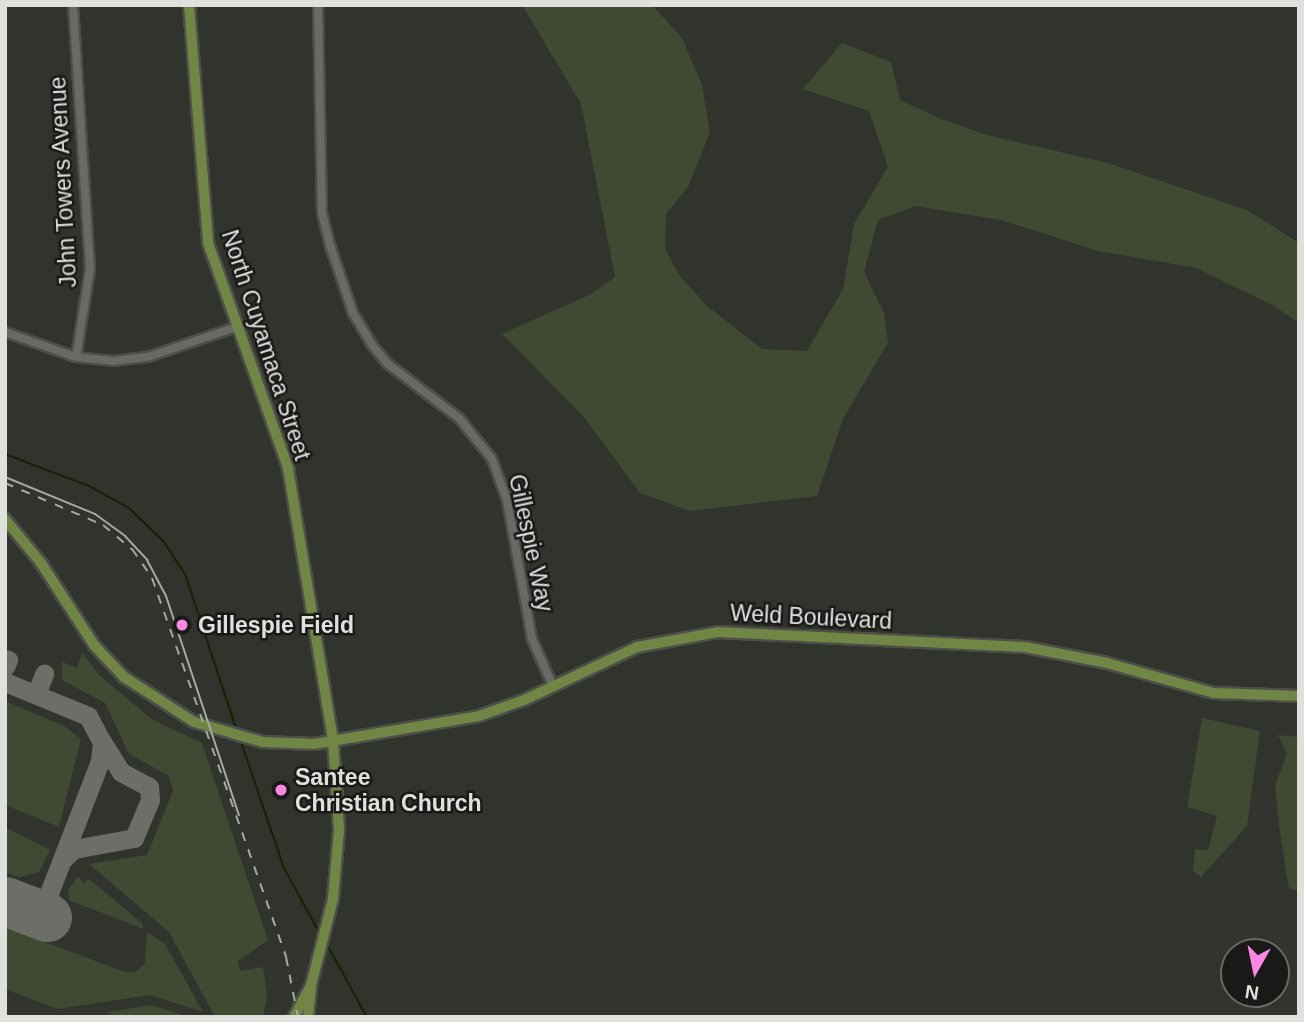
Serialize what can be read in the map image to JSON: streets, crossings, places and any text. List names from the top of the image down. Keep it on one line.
{"streets":{"main road":["North Cuyamaca Street","Weld Boulevard"],"street":["John Towers Avenue","Gillespie Way"]},"crossings":[["North Cuyamaca Street","Weld Boulevard"],["Gillespie Way","Weld Boulevard"]],"places":["Gillespie Field","Santee Christian Church"],"north":"bottom"}
